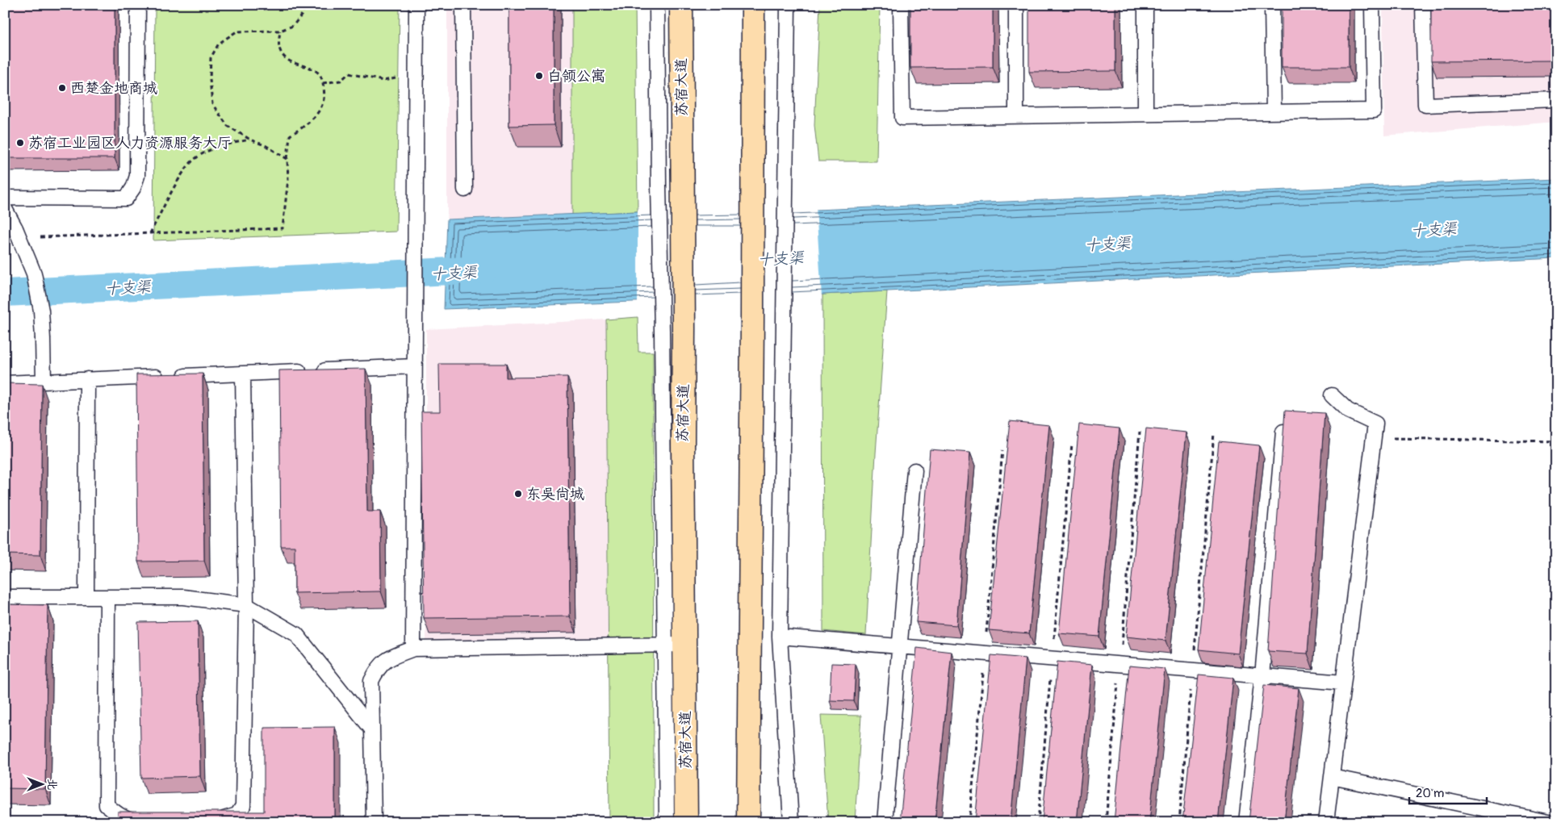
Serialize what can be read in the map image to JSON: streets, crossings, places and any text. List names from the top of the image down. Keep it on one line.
{"streets":{"main road":["苏宿大道"]},"water":["十支渠"],"places":["白领公寓","西楚金地商城","苏宿工业园区人力资源服务大厅","东吴尚城"],"scale_bar":"20 m","north":"right"}
